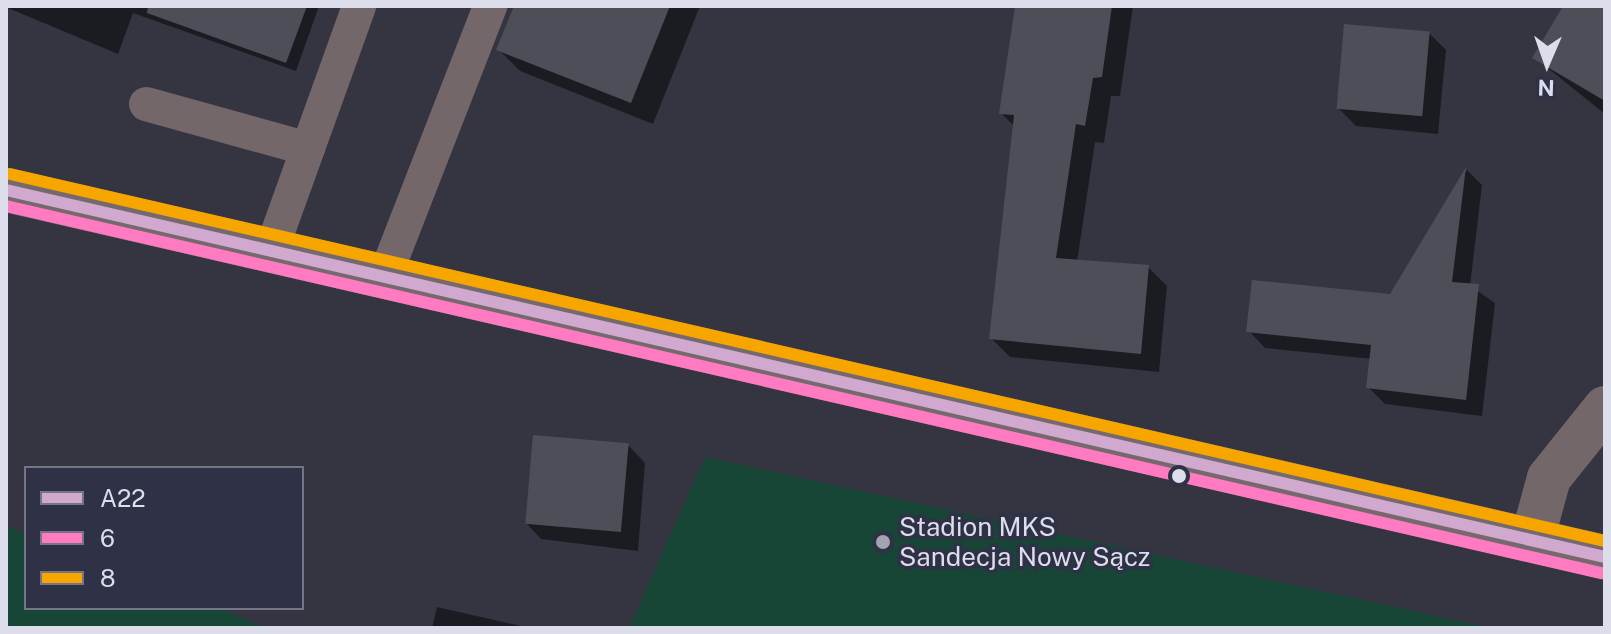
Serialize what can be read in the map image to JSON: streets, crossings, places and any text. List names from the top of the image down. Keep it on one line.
{"places":["Stadion MKS Sandecja Nowy Sącz"],"lines":["transit line 8","transit line A22","transit line 6"],"legend":["A22","6","8"],"north":"bottom"}
